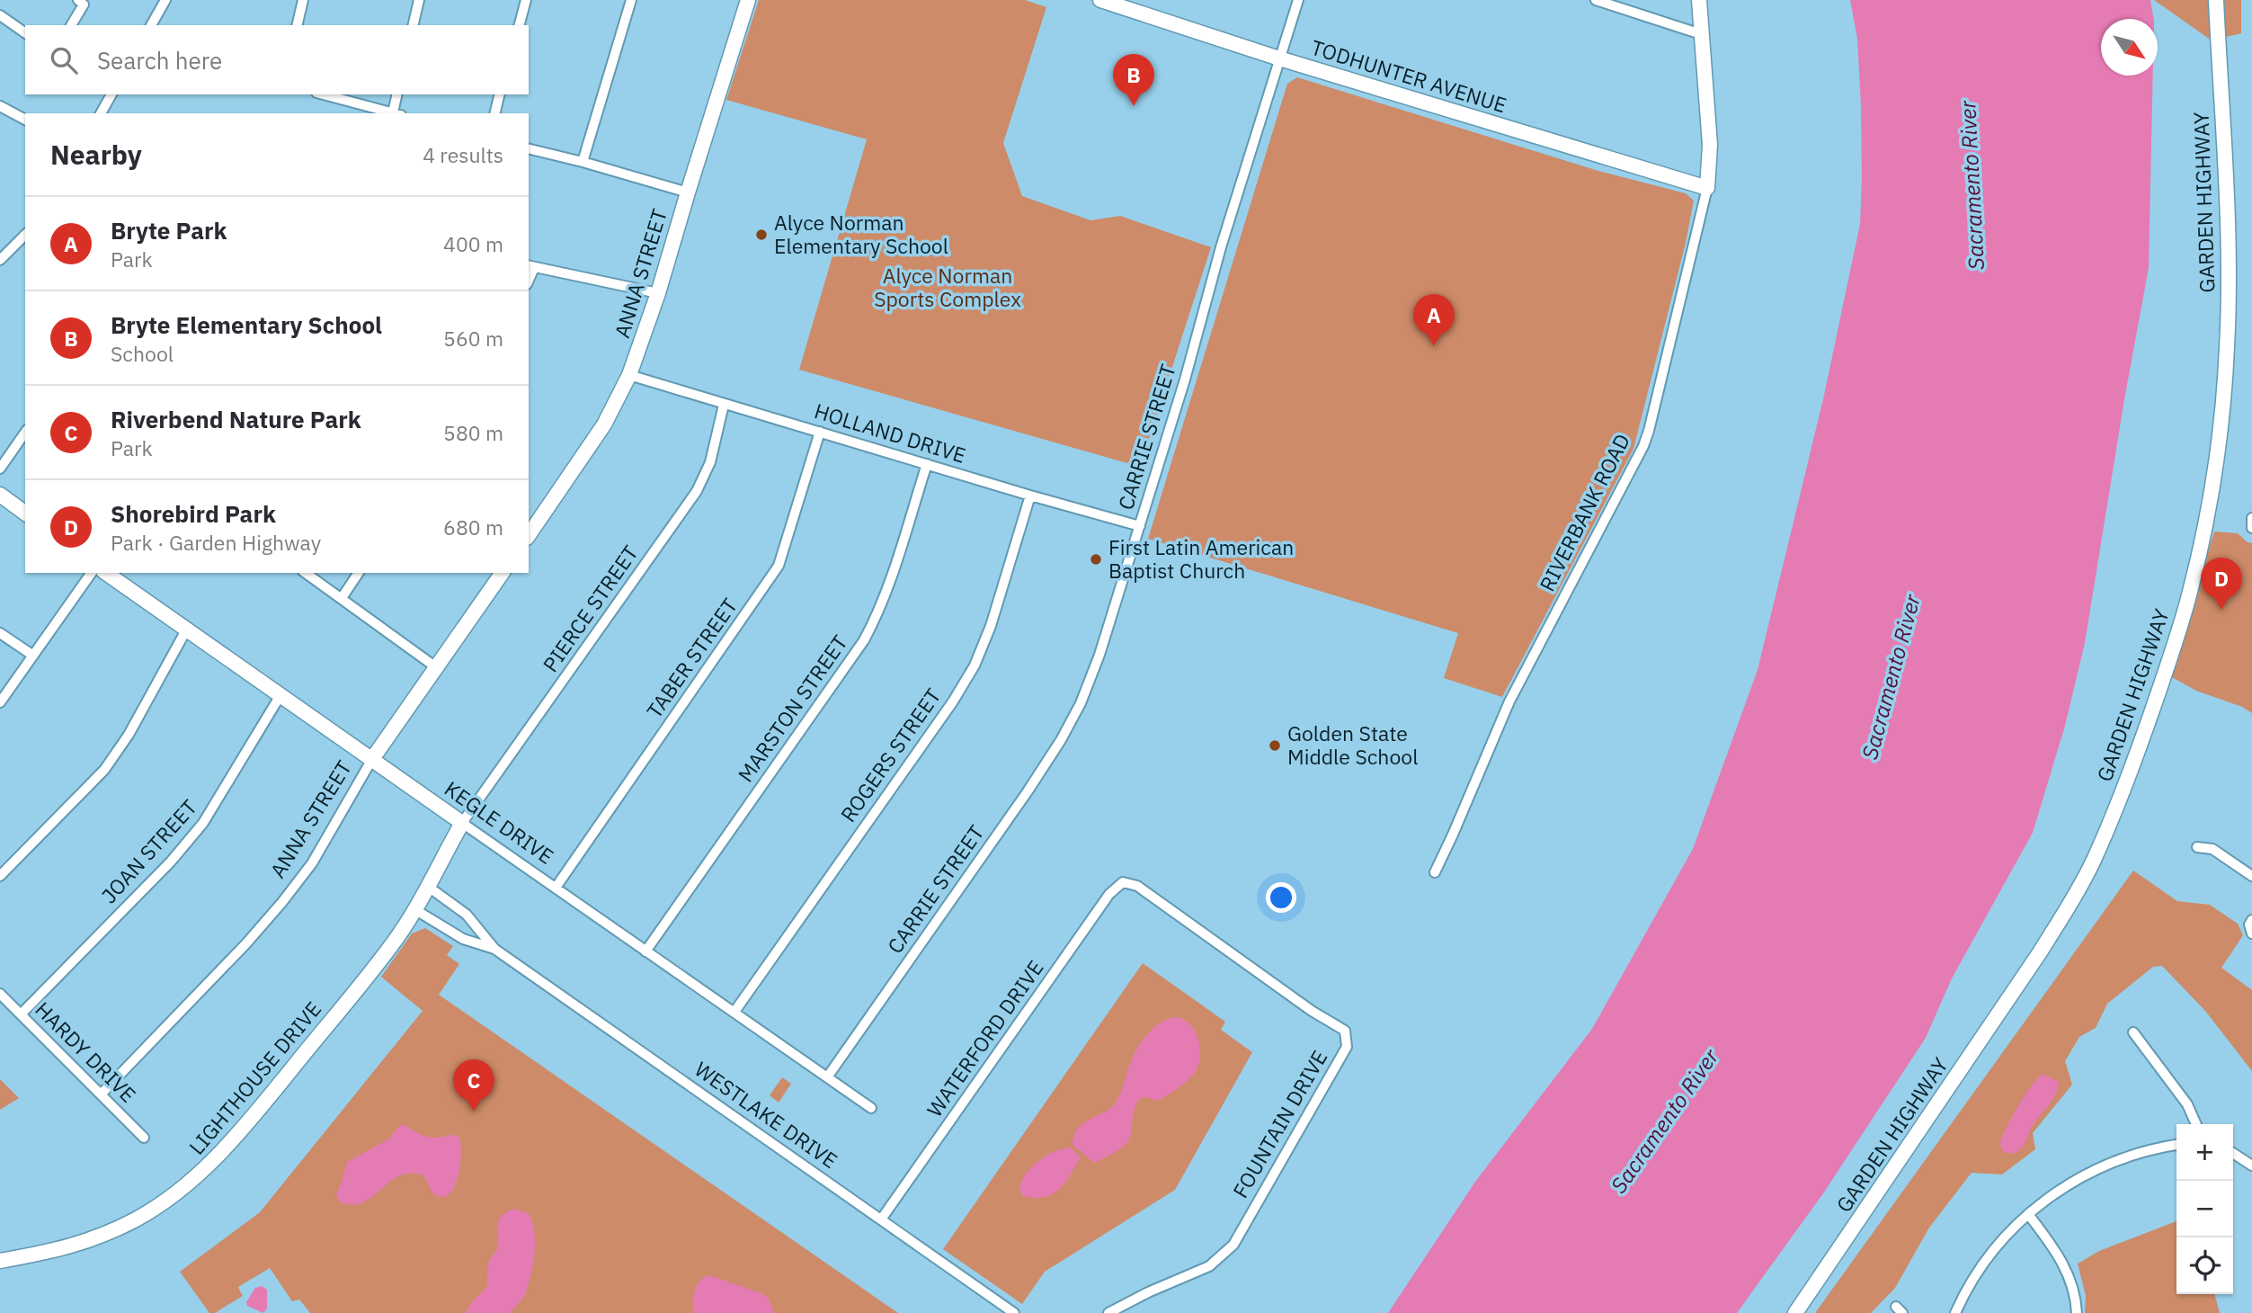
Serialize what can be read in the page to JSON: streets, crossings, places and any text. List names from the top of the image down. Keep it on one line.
{"streets":{"street":["TODHUNTER AVENUE","GARDEN HIGHWAY","ANNA STREET","HOLLAND DRIVE","CARRIE STREET","RIVERBANK ROAD","PIERCE STREET","TABER STREET","MARSTON STREET","ROGERS STREET","KEGLE DRIVE","JOAN STREET","WATERFORD DRIVE","HARDY DRIVE","LIGHTHOUSE DRIVE","WESTLAKE DRIVE","FOUNTAIN DRIVE"]},"crossings":[["TODHUNTER AVENUE","CARRIE STREET"],["TODHUNTER AVENUE","RIVERBANK ROAD"],["ANNA STREET","HOLLAND DRIVE"],["ANNA STREET","KEGLE DRIVE"],["ANNA STREET","HARDY DRIVE"],["HOLLAND DRIVE","CARRIE STREET"],["HOLLAND DRIVE","PIERCE STREET"],["HOLLAND DRIVE","TABER STREET"],["HOLLAND DRIVE","MARSTON STREET"],["HOLLAND DRIVE","ROGERS STREET"],["CARRIE STREET","KEGLE DRIVE"],["PIERCE STREET","KEGLE DRIVE"],["PIERCE STREET","LIGHTHOUSE DRIVE"],["TABER STREET","KEGLE DRIVE"],["MARSTON STREET","KEGLE DRIVE"],["ROGERS STREET","KEGLE DRIVE"],["KEGLE DRIVE","JOAN STREET"],["KEGLE DRIVE","LIGHTHOUSE DRIVE"],["JOAN STREET","HARDY DRIVE"],["WATERFORD DRIVE","WESTLAKE DRIVE"],["WATERFORD DRIVE","FOUNTAIN DRIVE"],["LIGHTHOUSE DRIVE","WESTLAKE DRIVE"]],"water":["Sacramento River"],"parks":["Alyce Norman Sports Complex"],"places":["Alyce Norman Elementary School","First Latin American Baptist Church","Golden State Middle School"],"north":"bottom right","page":{"search":"Search here","pins":["B","A","D","C"],"heading":["Nearby","4 results"],"list":[{"mark":"A","name":"Bryte Park","note":"Park","value":"400 m"},{"mark":"B","name":"Bryte Elementary School","note":"School","value":"560 m"},{"mark":"C","name":"Riverbend Nature Park","note":"Park","value":"580 m"},{"mark":"D","name":"Shorebird Park","note":"Park · Garden Highway","value":"680 m"}],"map_buttons":["+","−"]}}
